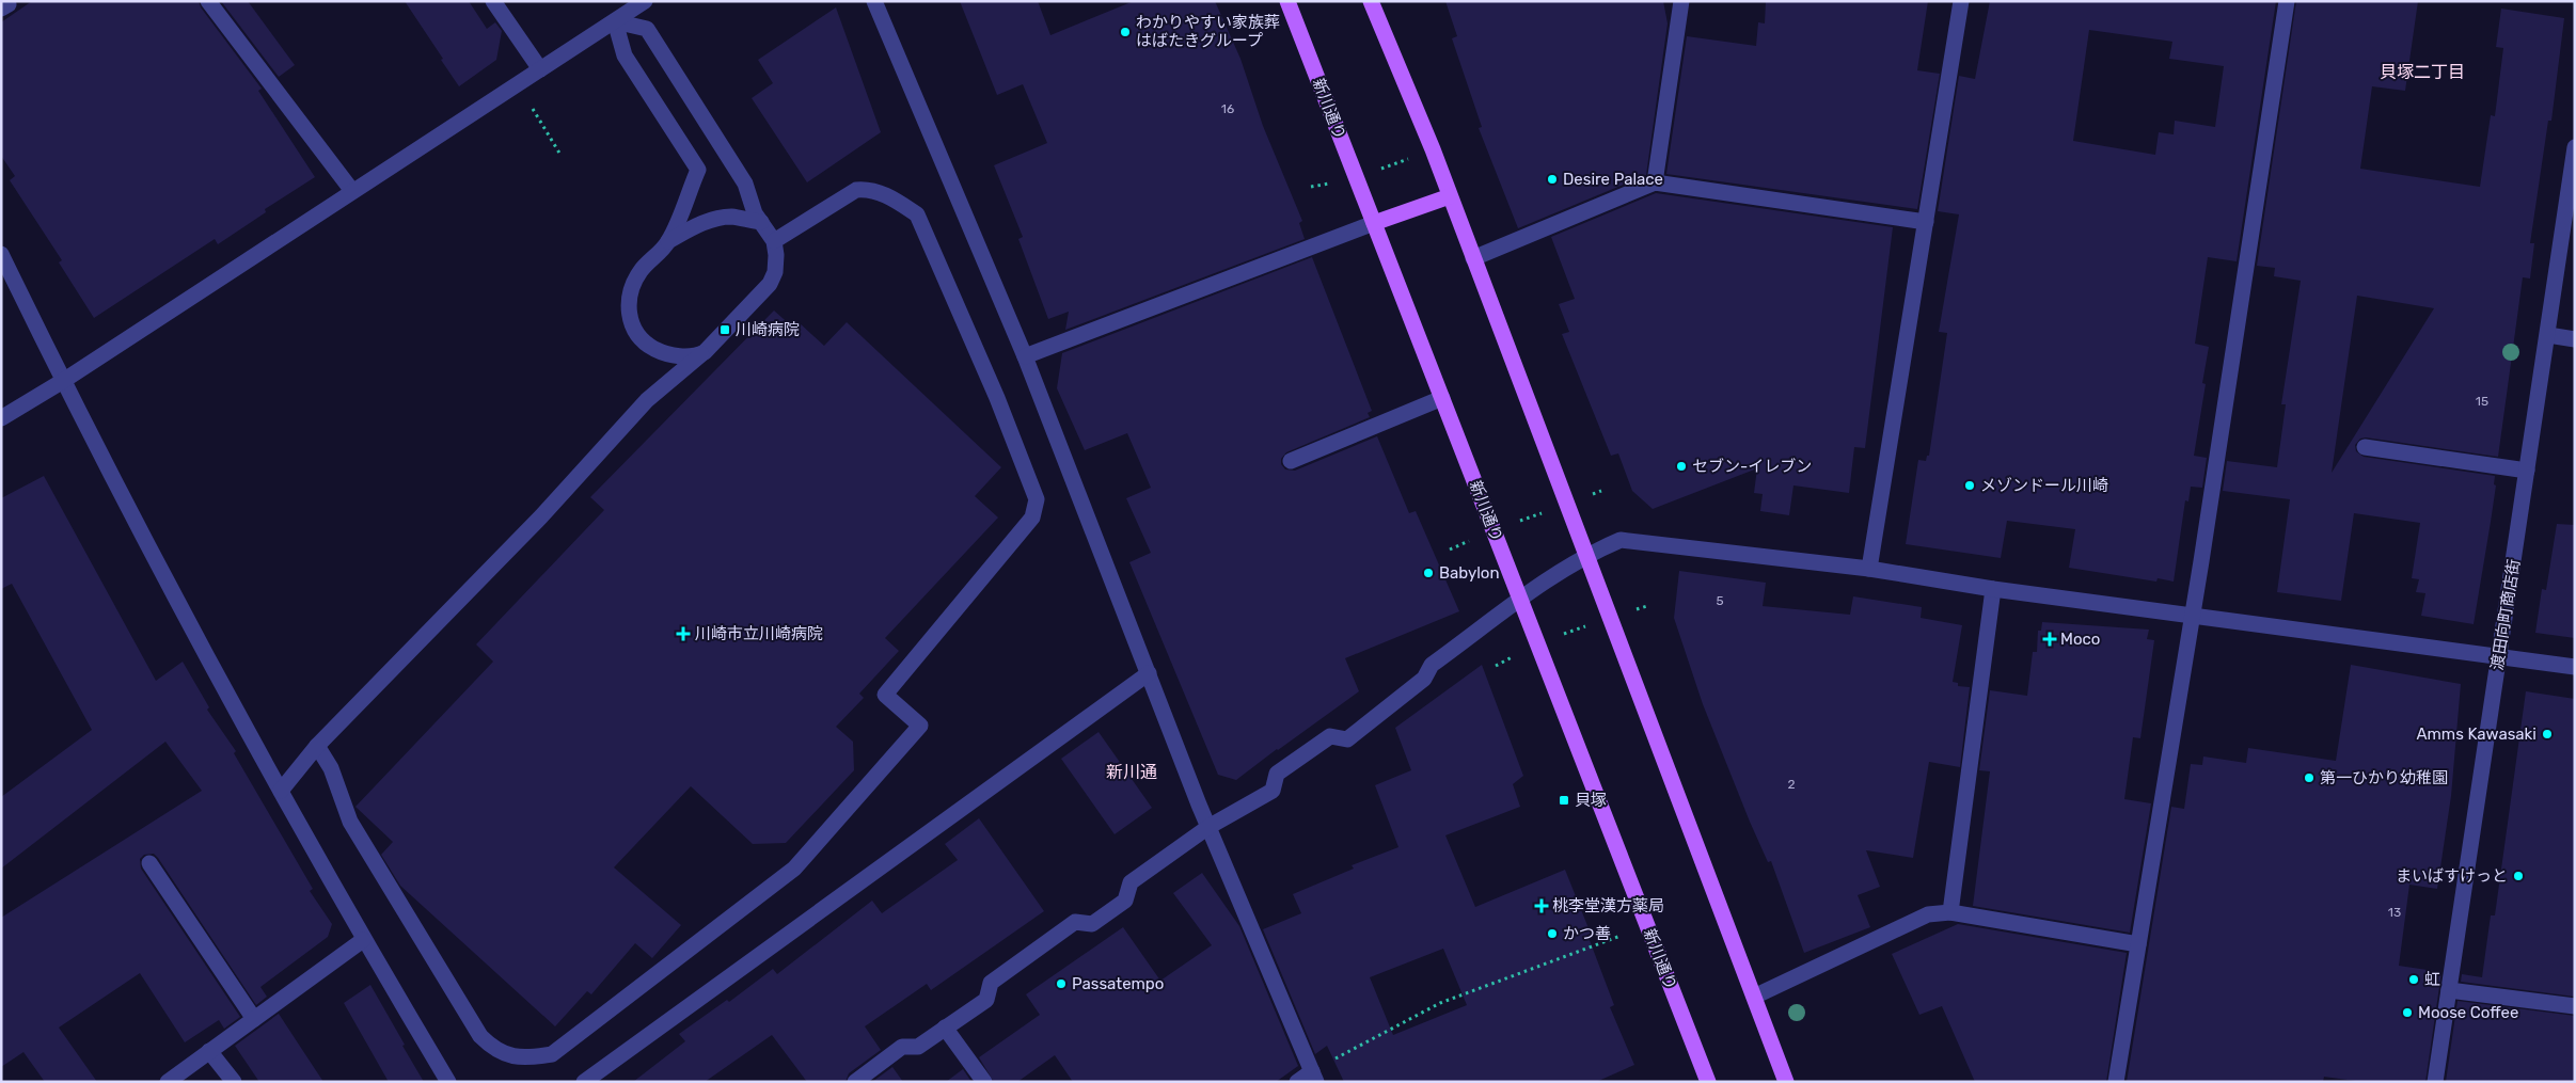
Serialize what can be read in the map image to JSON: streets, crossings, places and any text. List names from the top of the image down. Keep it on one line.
{"streets":{"main road":["新川通り"],"street":["渡田向町商店街"]},"districts":["貝塚二丁目","新川通"],"places":{"other":["わかりやすい家族葬 はばたきグループ","Desire Palace","セブン-イレブン","メゾンドール川崎","Babylon","Amms Kawasaki","第一ひかり幼稚園","まいばすけっと","かつ善","虹","Passatempo","Moose Coffee"],"transit":["川崎病院","貝塚"],"health":["川崎市立川崎病院","Moco","桃李堂漢方薬局"]},"house_numbers":["16","15","5","2","13"]}
